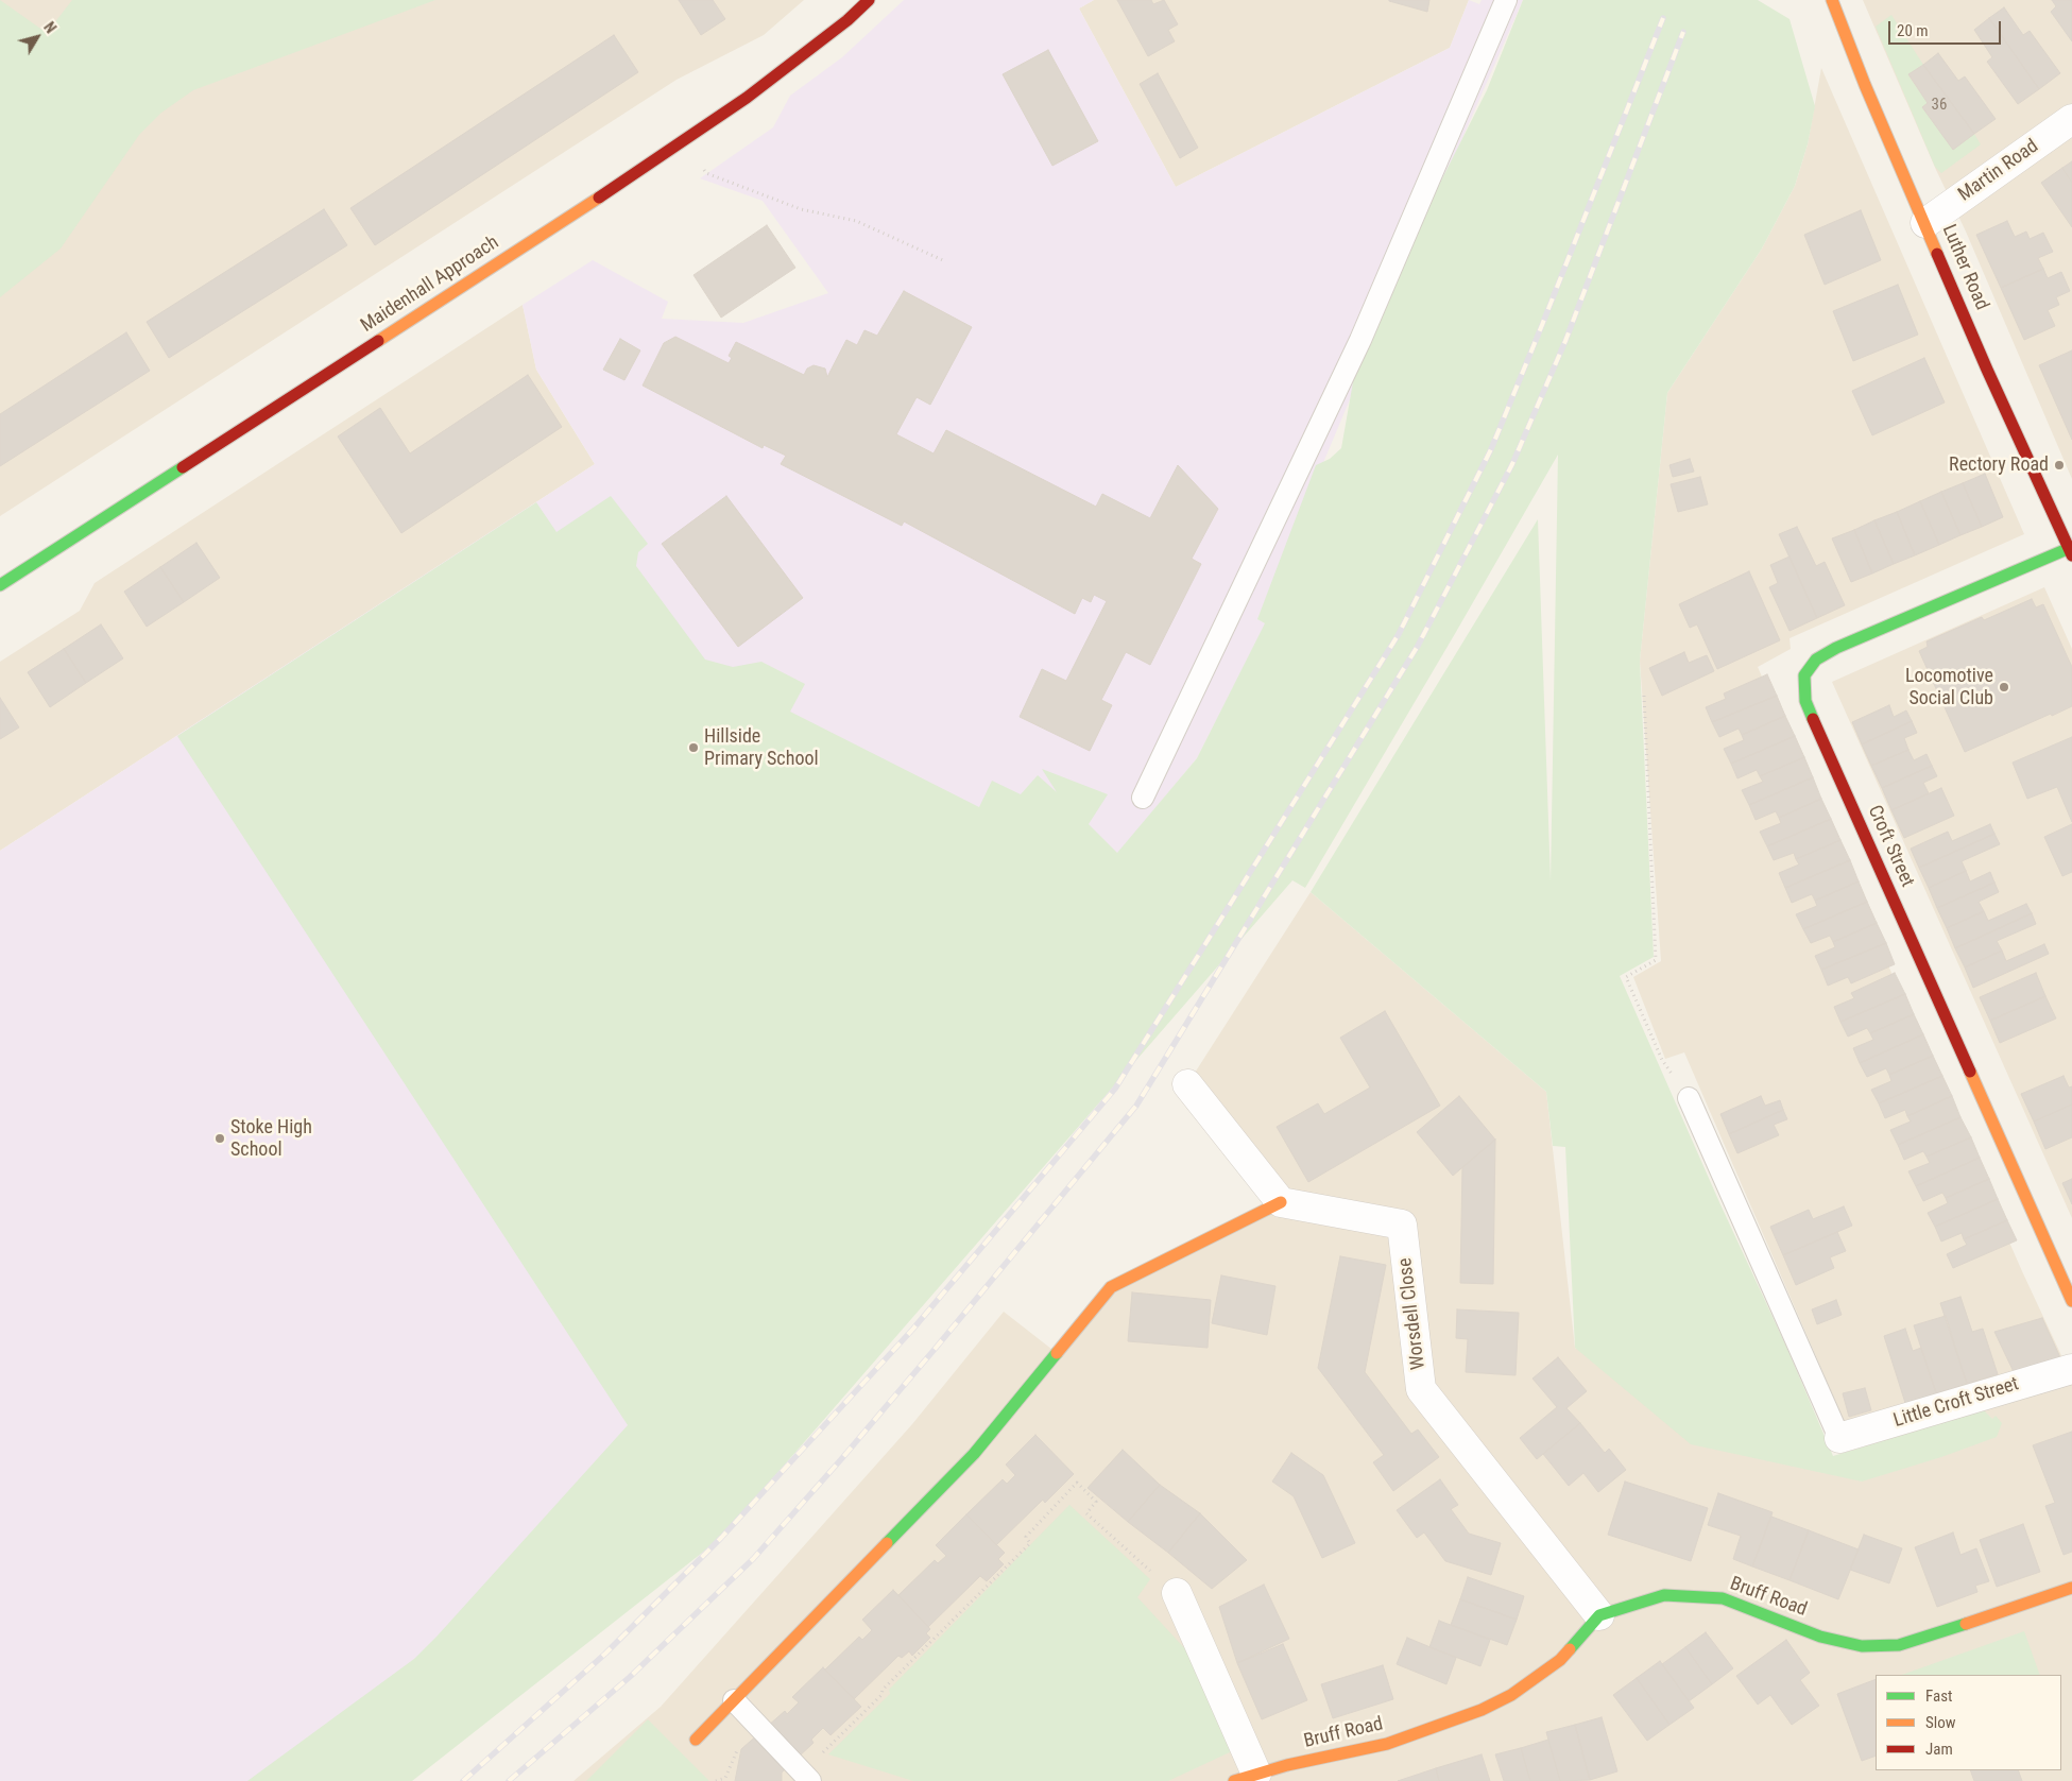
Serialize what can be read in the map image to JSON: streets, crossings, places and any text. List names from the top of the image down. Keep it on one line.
{"streets":{"street":["Martin Road","Luther Road","Maidenhall Approach","Croft Street","Worsdell Close","Little Croft Street","Bruff Road"]},"crossings":[["Martin Road","Luther Road"],["Luther Road","Croft Street"],["Worsdell Close","Bruff Road"]],"places":["Rectory Road","Locomotive Social Club","Hillside Primary School","Stoke High School"],"house_numbers":["36"],"legend":["Fast","Slow","Jam"],"scale_bar":"20 m","north":"top right"}
